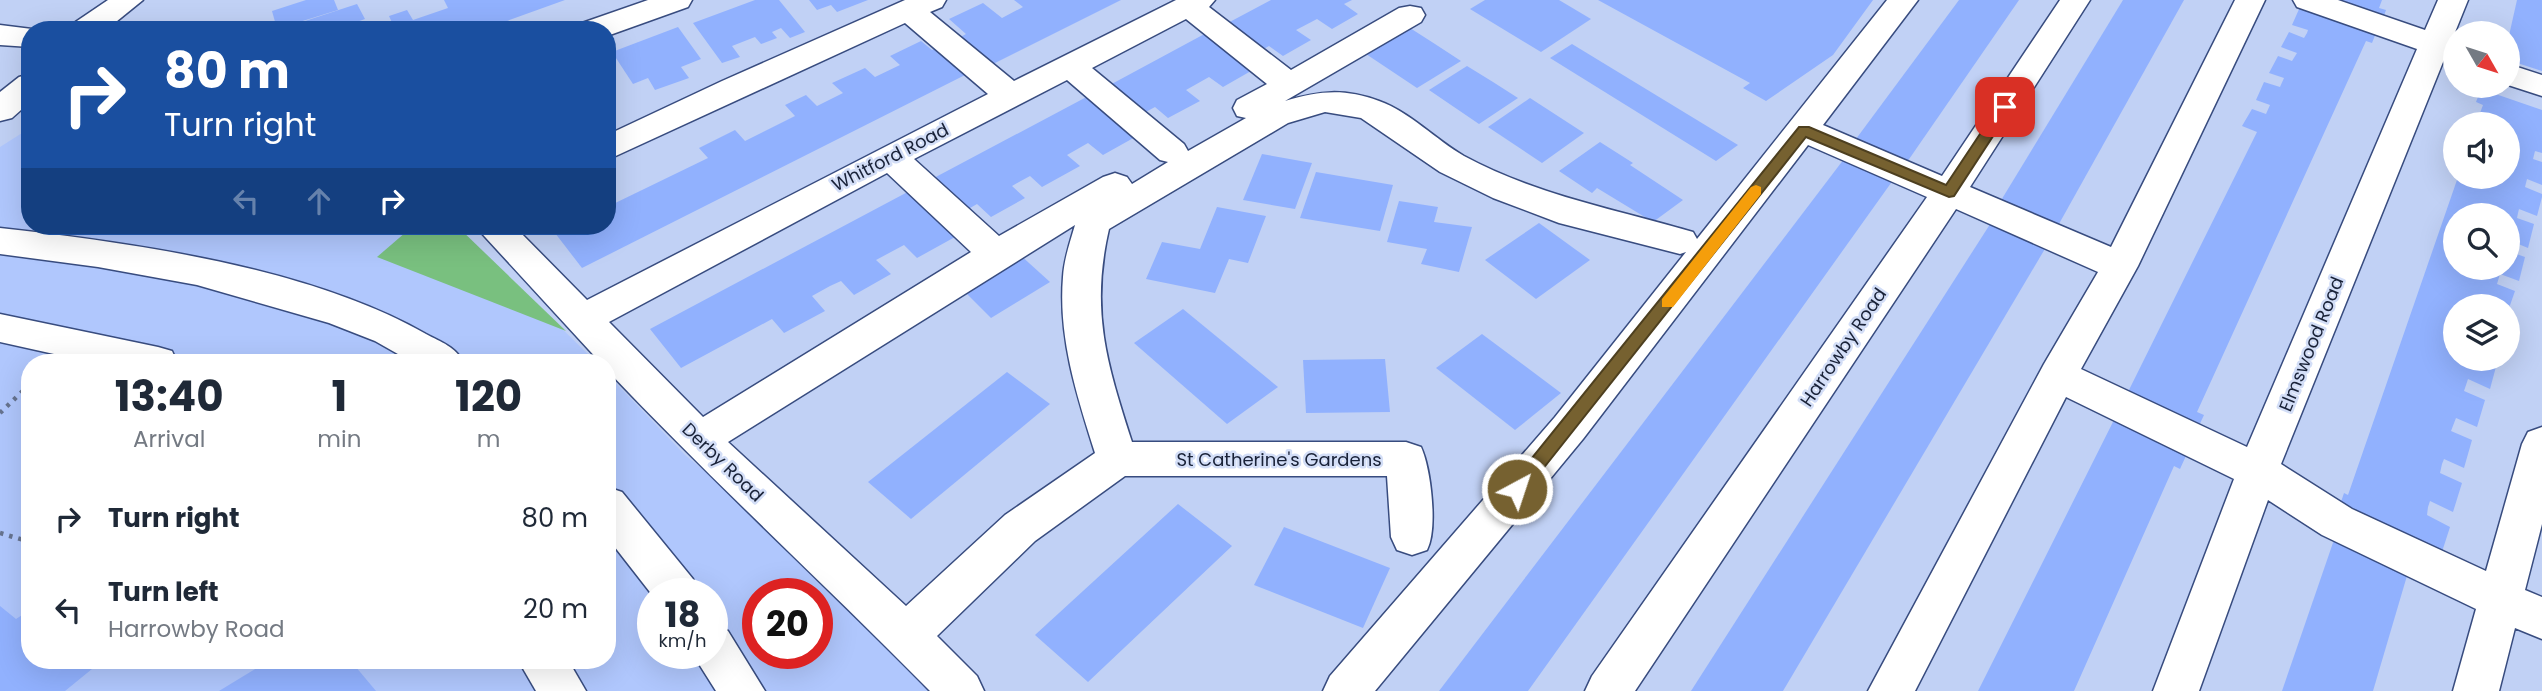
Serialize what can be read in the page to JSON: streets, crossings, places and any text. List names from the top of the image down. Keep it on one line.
{"streets":{"street":["Whitford Road","Elmswood Road","Harrowby Road","St Catherine's Gardens","Derby Road"]},"crossings":[["Whitford Road","Derby Road"]],"north":"bottom right","page":{"turn":["80 m","Turn right"],"eta":["13:40","Arrival","1","min","120","m"],"list":[{"name":"Turn right","value":"80 m"},{"name":"Turn left","note":"Harrowby Road","value":"20 m"}],"speed":"18 km/h","limit":"20"}}
